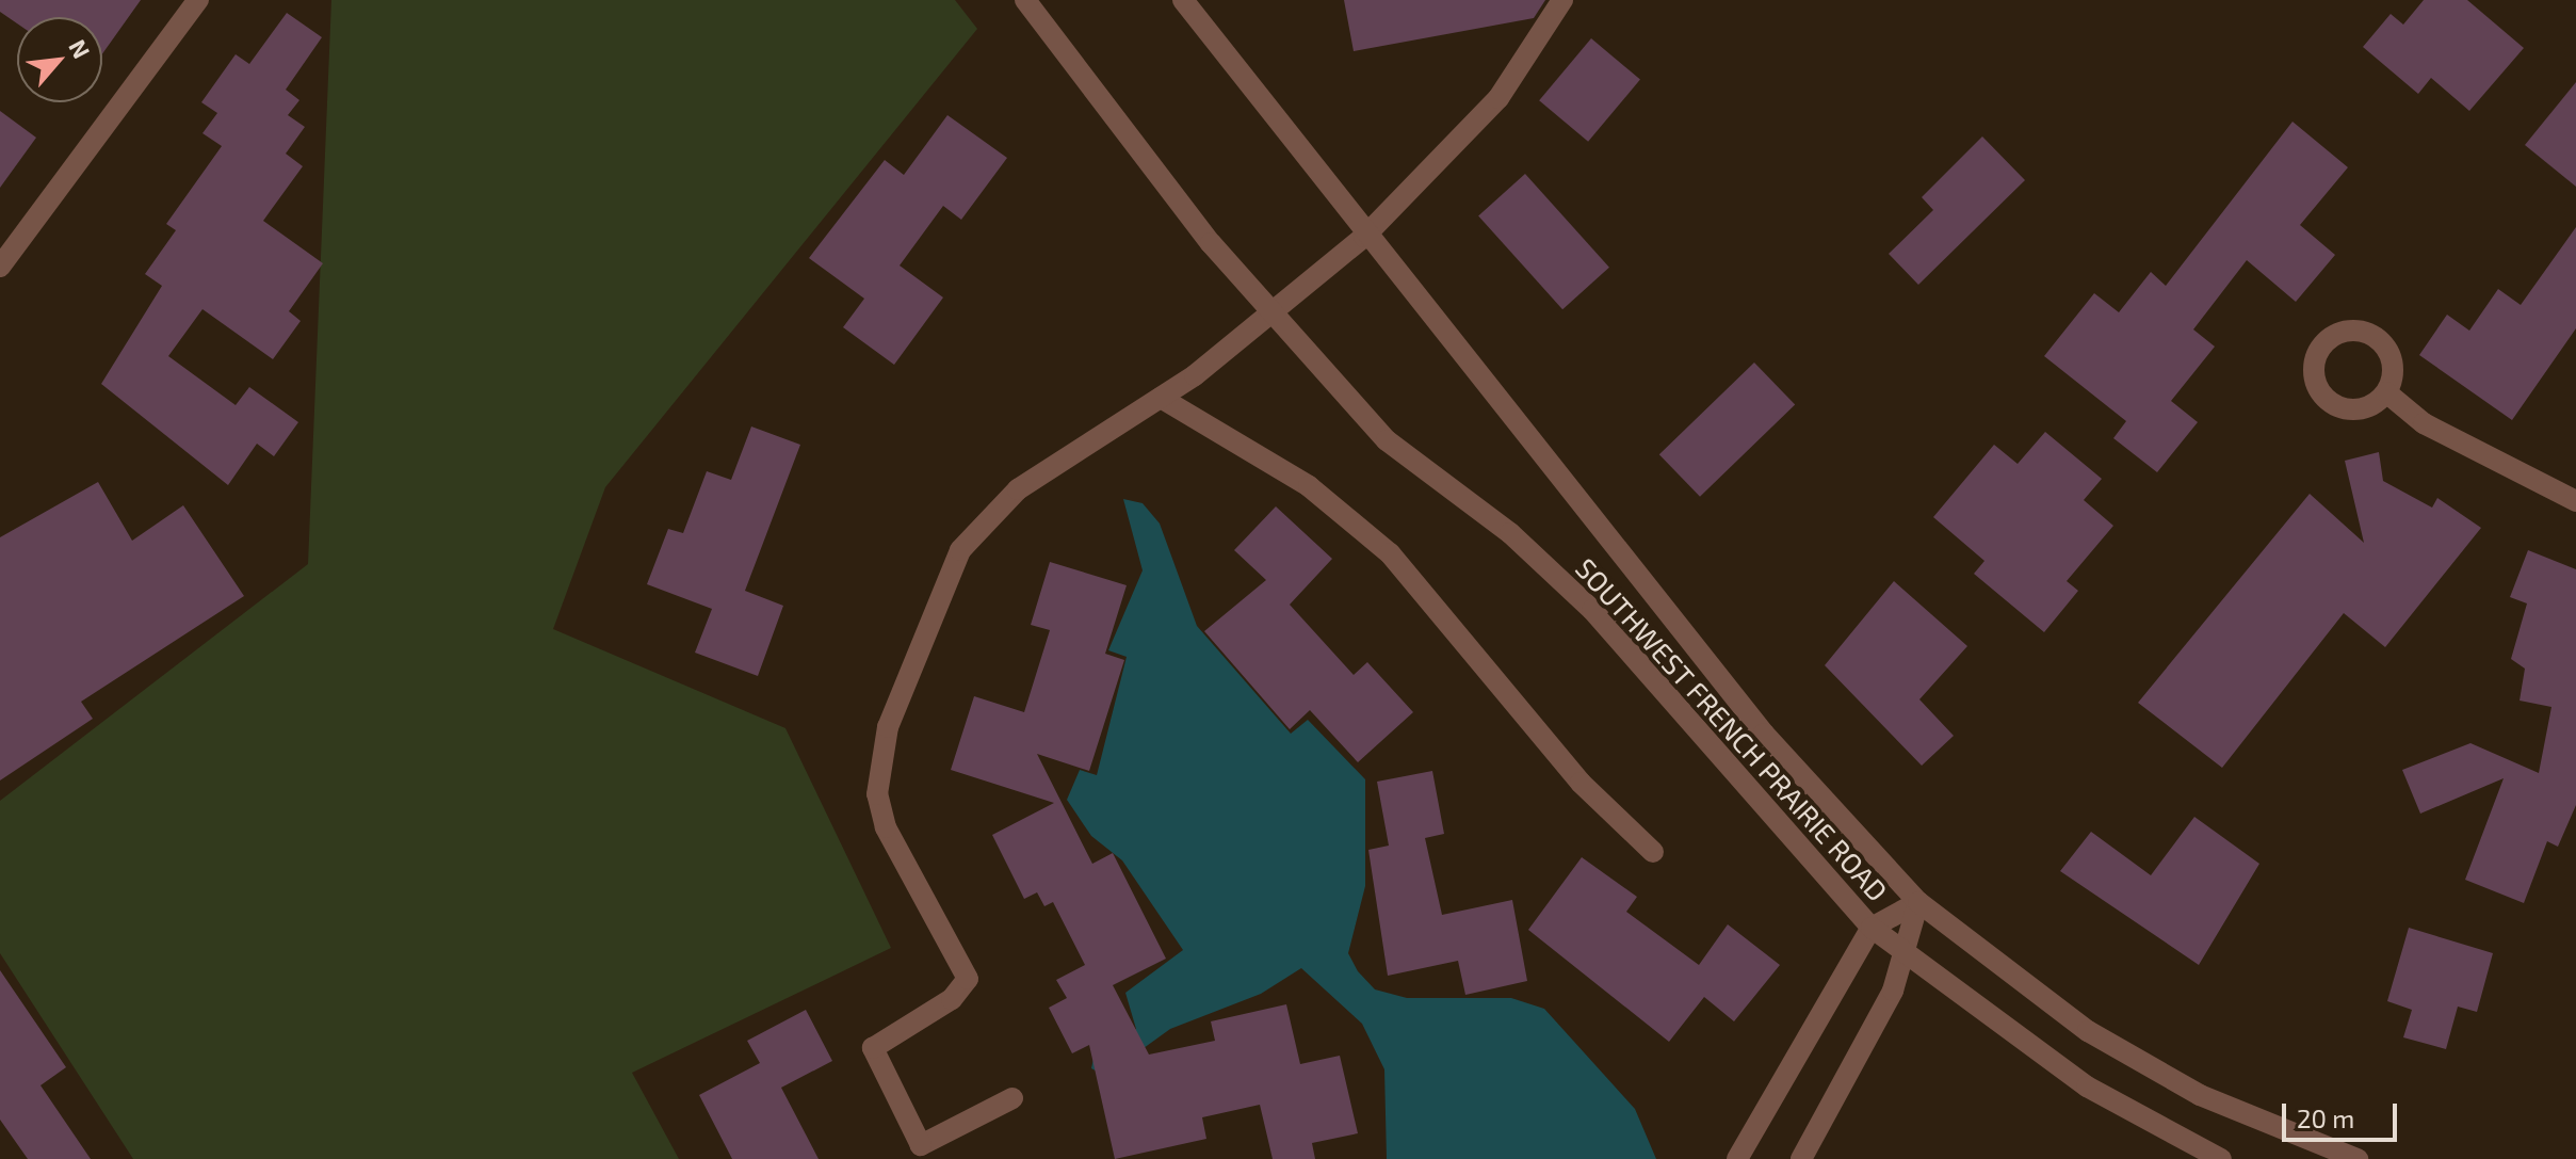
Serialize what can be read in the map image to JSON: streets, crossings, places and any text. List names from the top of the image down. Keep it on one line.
{"streets":{"street":["SOUTHWEST FRENCH PRAIRIE ROAD"]},"scale_bar":"20 m","north":"top right"}
